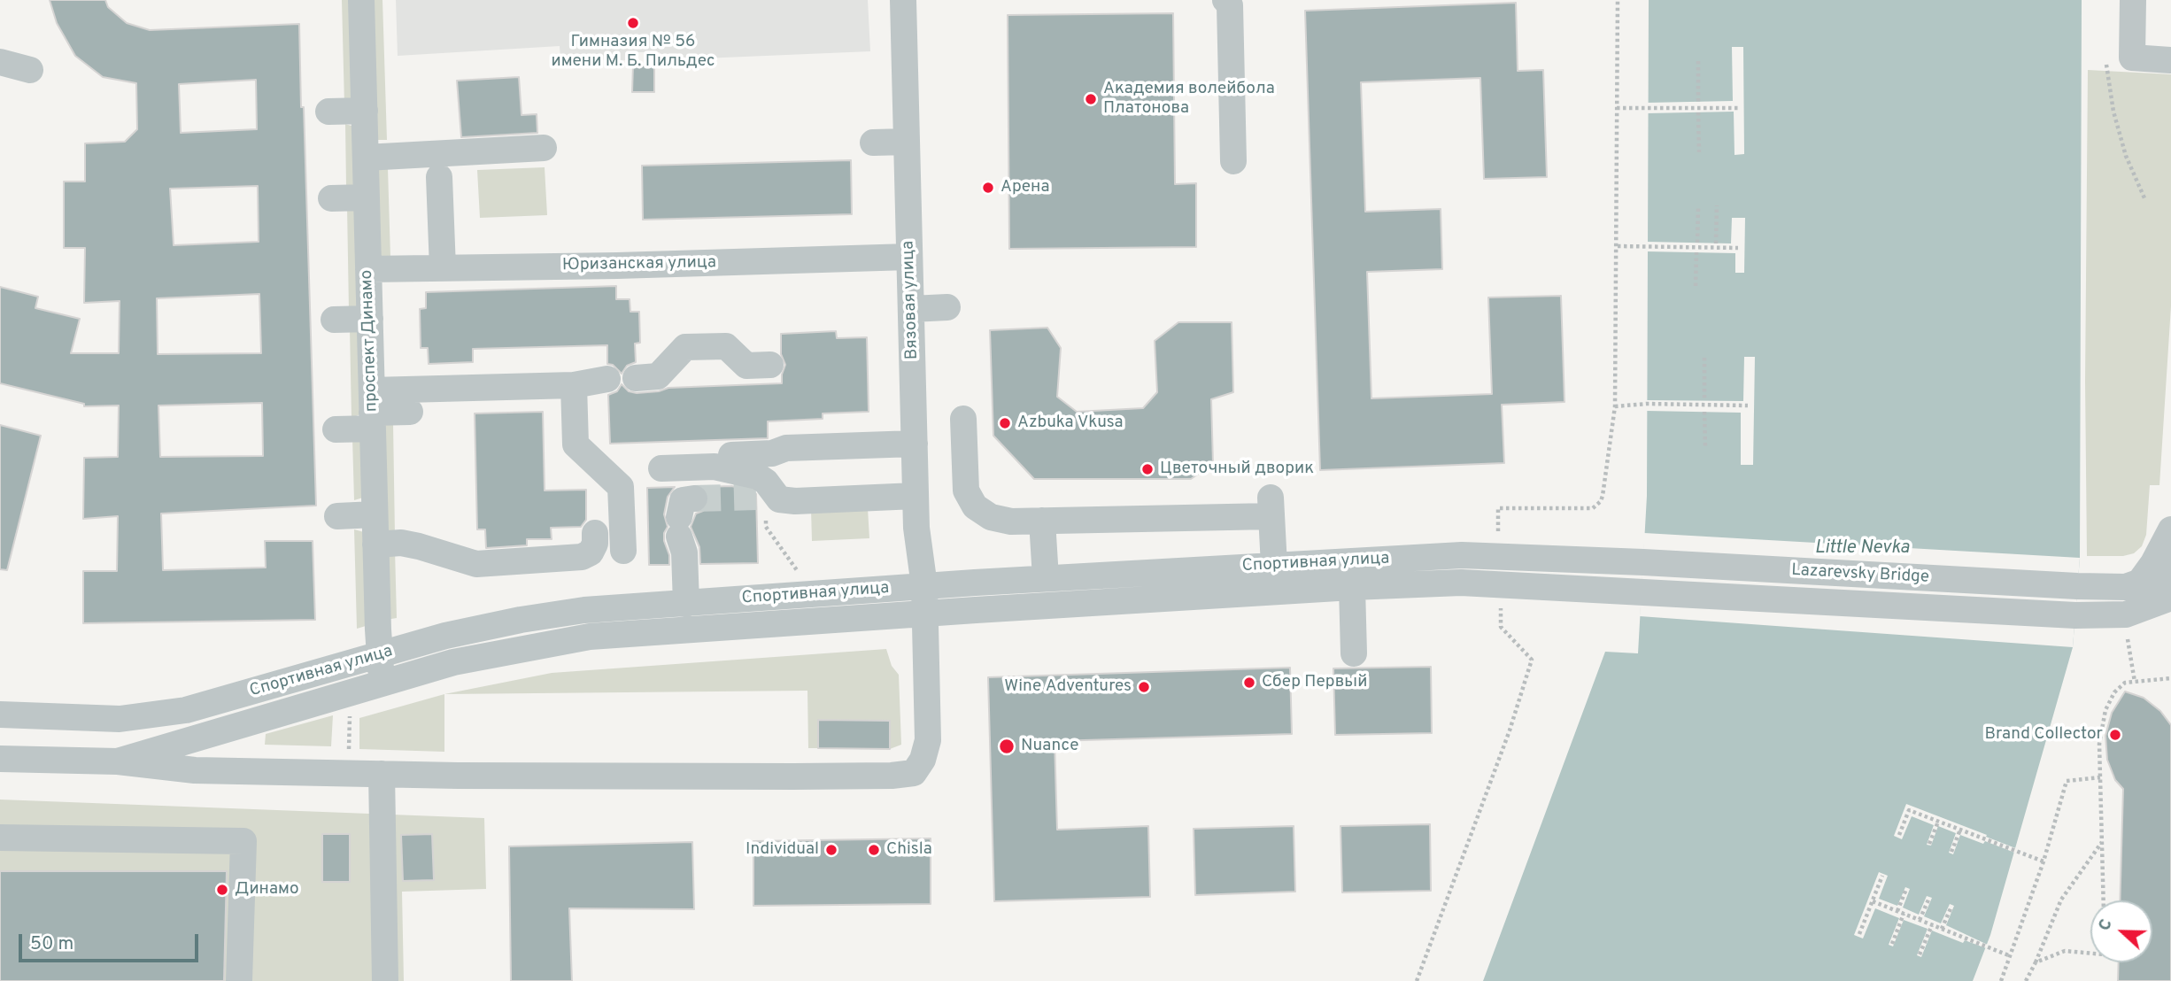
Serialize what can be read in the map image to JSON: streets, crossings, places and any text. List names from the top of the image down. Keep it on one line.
{"streets":{"street":["Юризанская улица","Вязовая улица","проспект Динамо","Спортивная улица","Lazarevsky Bridge"]},"crossings":[["Юризанская улица","Вязовая улица"],["Юризанская улица","проспект Динамо"],["Вязовая улица","Спортивная улица"],["проспект Динамо","Спортивная улица"],["Спортивная улица","Lazarevsky Bridge"]],"water":["Little Nevka"],"places":["Гимназия № 56 имени М. Б. Пильдес","Академия волейбола Платонова","Арена","Azbuka Vkusa","Цветочный дворик","Сбер Первый","Wine Adventures","Brand Collector","Nuance","Individual","Chisla","Динамо"],"scale_bar":"50 m","north":"left"}
